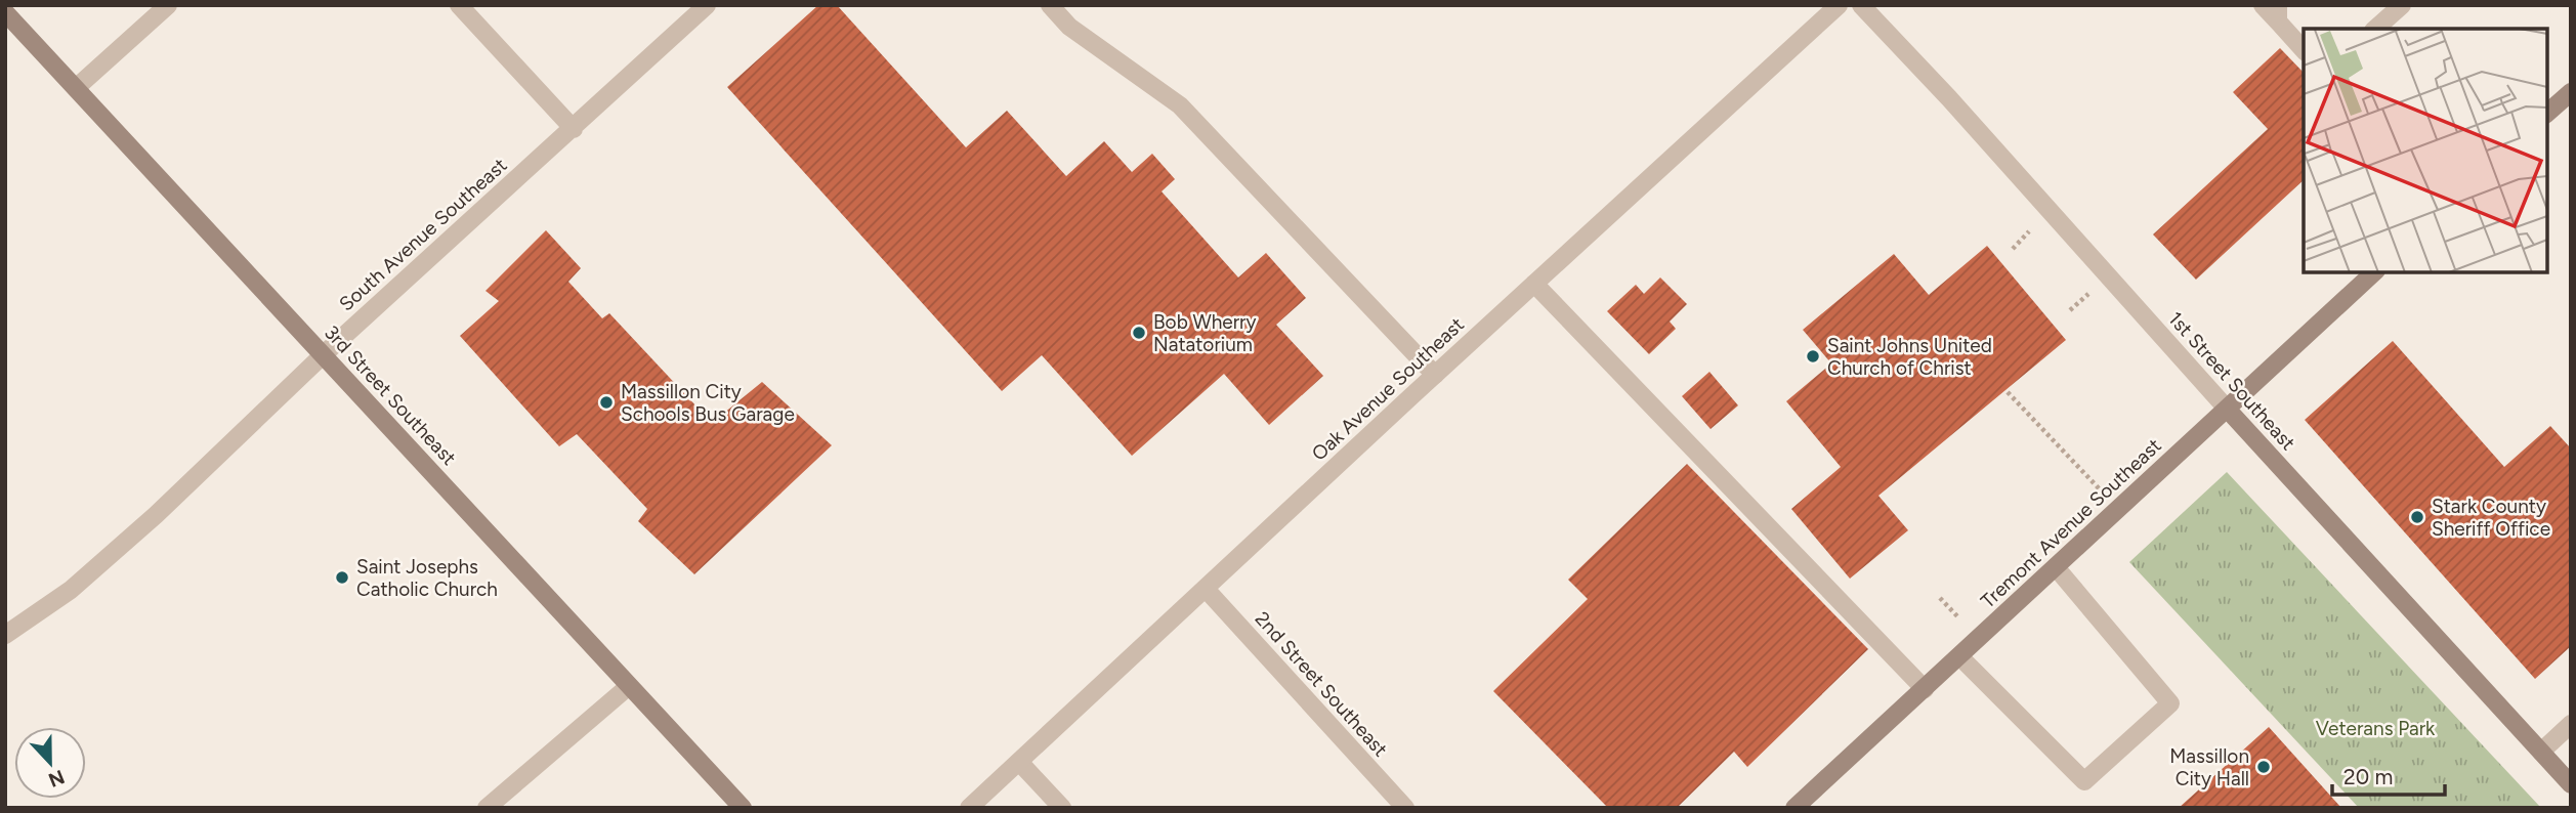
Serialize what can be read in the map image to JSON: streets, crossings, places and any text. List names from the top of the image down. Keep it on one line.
{"streets":{"street":["South Avenue Southeast","1st Street Southeast","Oak Avenue Southeast","3rd Street Southeast","Tremont Avenue Southeast","2nd Street Southeast"]},"crossings":[["South Avenue Southeast","3rd Street Southeast"],["1st Street Southeast","Tremont Avenue Southeast"],["Oak Avenue Southeast","2nd Street Southeast"]],"parks":["Veterans Park"],"places":["Bob Wherry Natatorium","Saint Johns United Church of Christ","Massillon City Schools Bus Garage","Stark County Sheriff Office","Saint Josephs Catholic Church","Massillon City Hall"],"scale_bar":"20 m","north":"bottom"}
